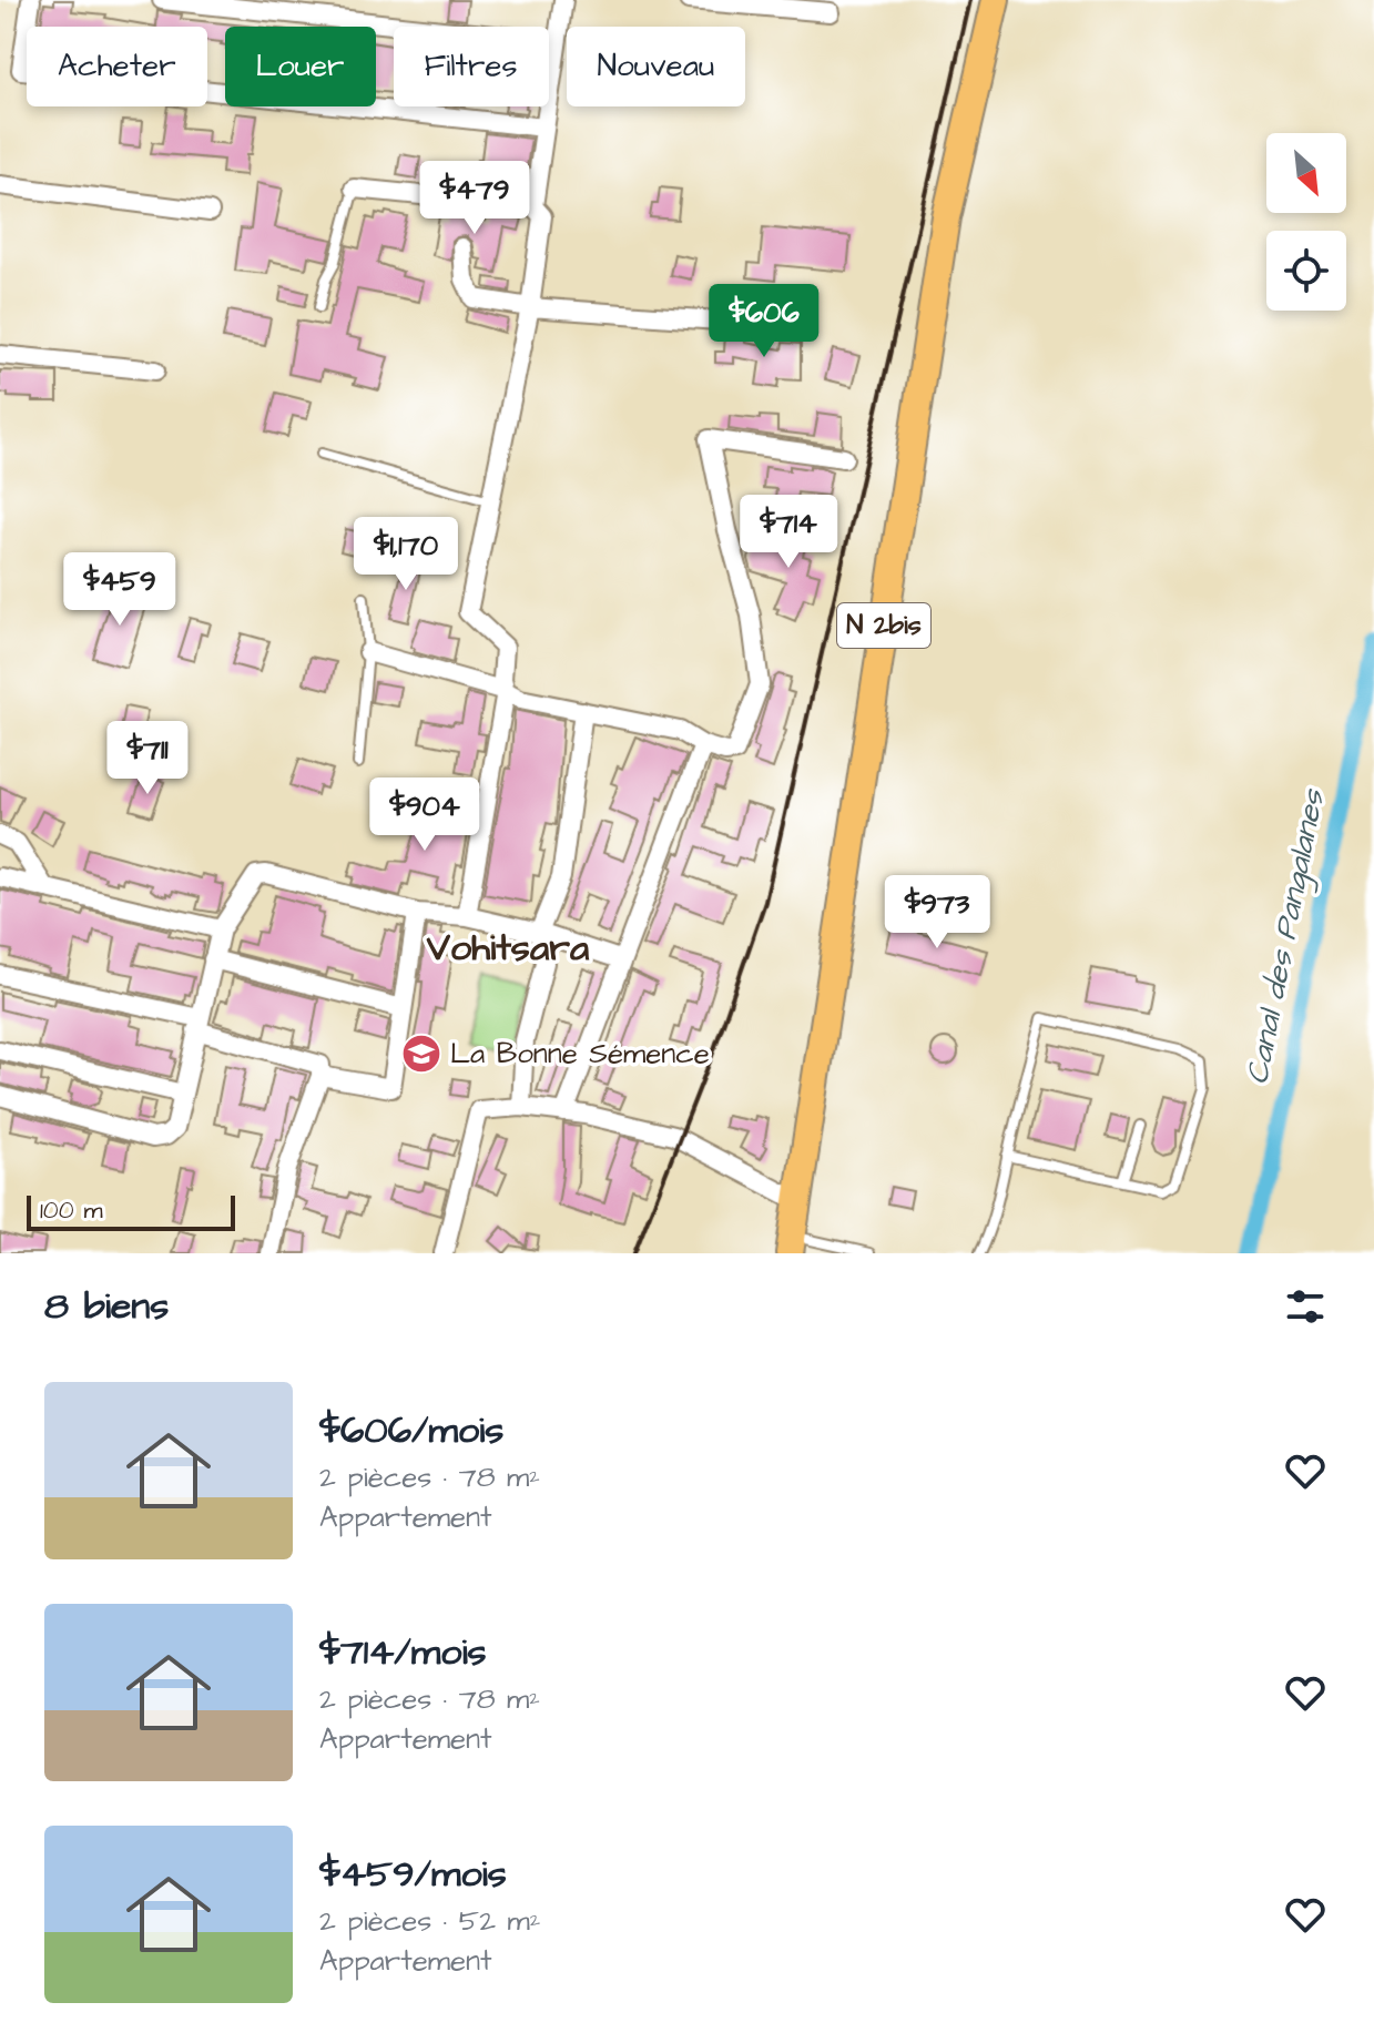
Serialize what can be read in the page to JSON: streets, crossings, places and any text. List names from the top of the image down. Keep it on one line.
{"streets":{"main road":["N 2bis"]},"districts":["Vohitsara"],"water":["Canal des Pangalanes"],"places":{"school or university":["La Bonne Sémence"]},"scale_bar":"100 m","north":"bottom right","page":{"chip":["Acheter","Louer","Filtres","Nouveau"],"price":["$479","$606","$714","$1,170","$459","$711","$904","$973"],"scale":"100 m","heading":"8 biens","list":[{"name":"$606/mois","note":"2 pièces · 78 m² · Appartement"},{"name":"$714/mois","note":"2 pièces · 78 m² · Appartement"},{"name":"$459/mois","note":"2 pièces · 52 m² · Appartement"}]}}
